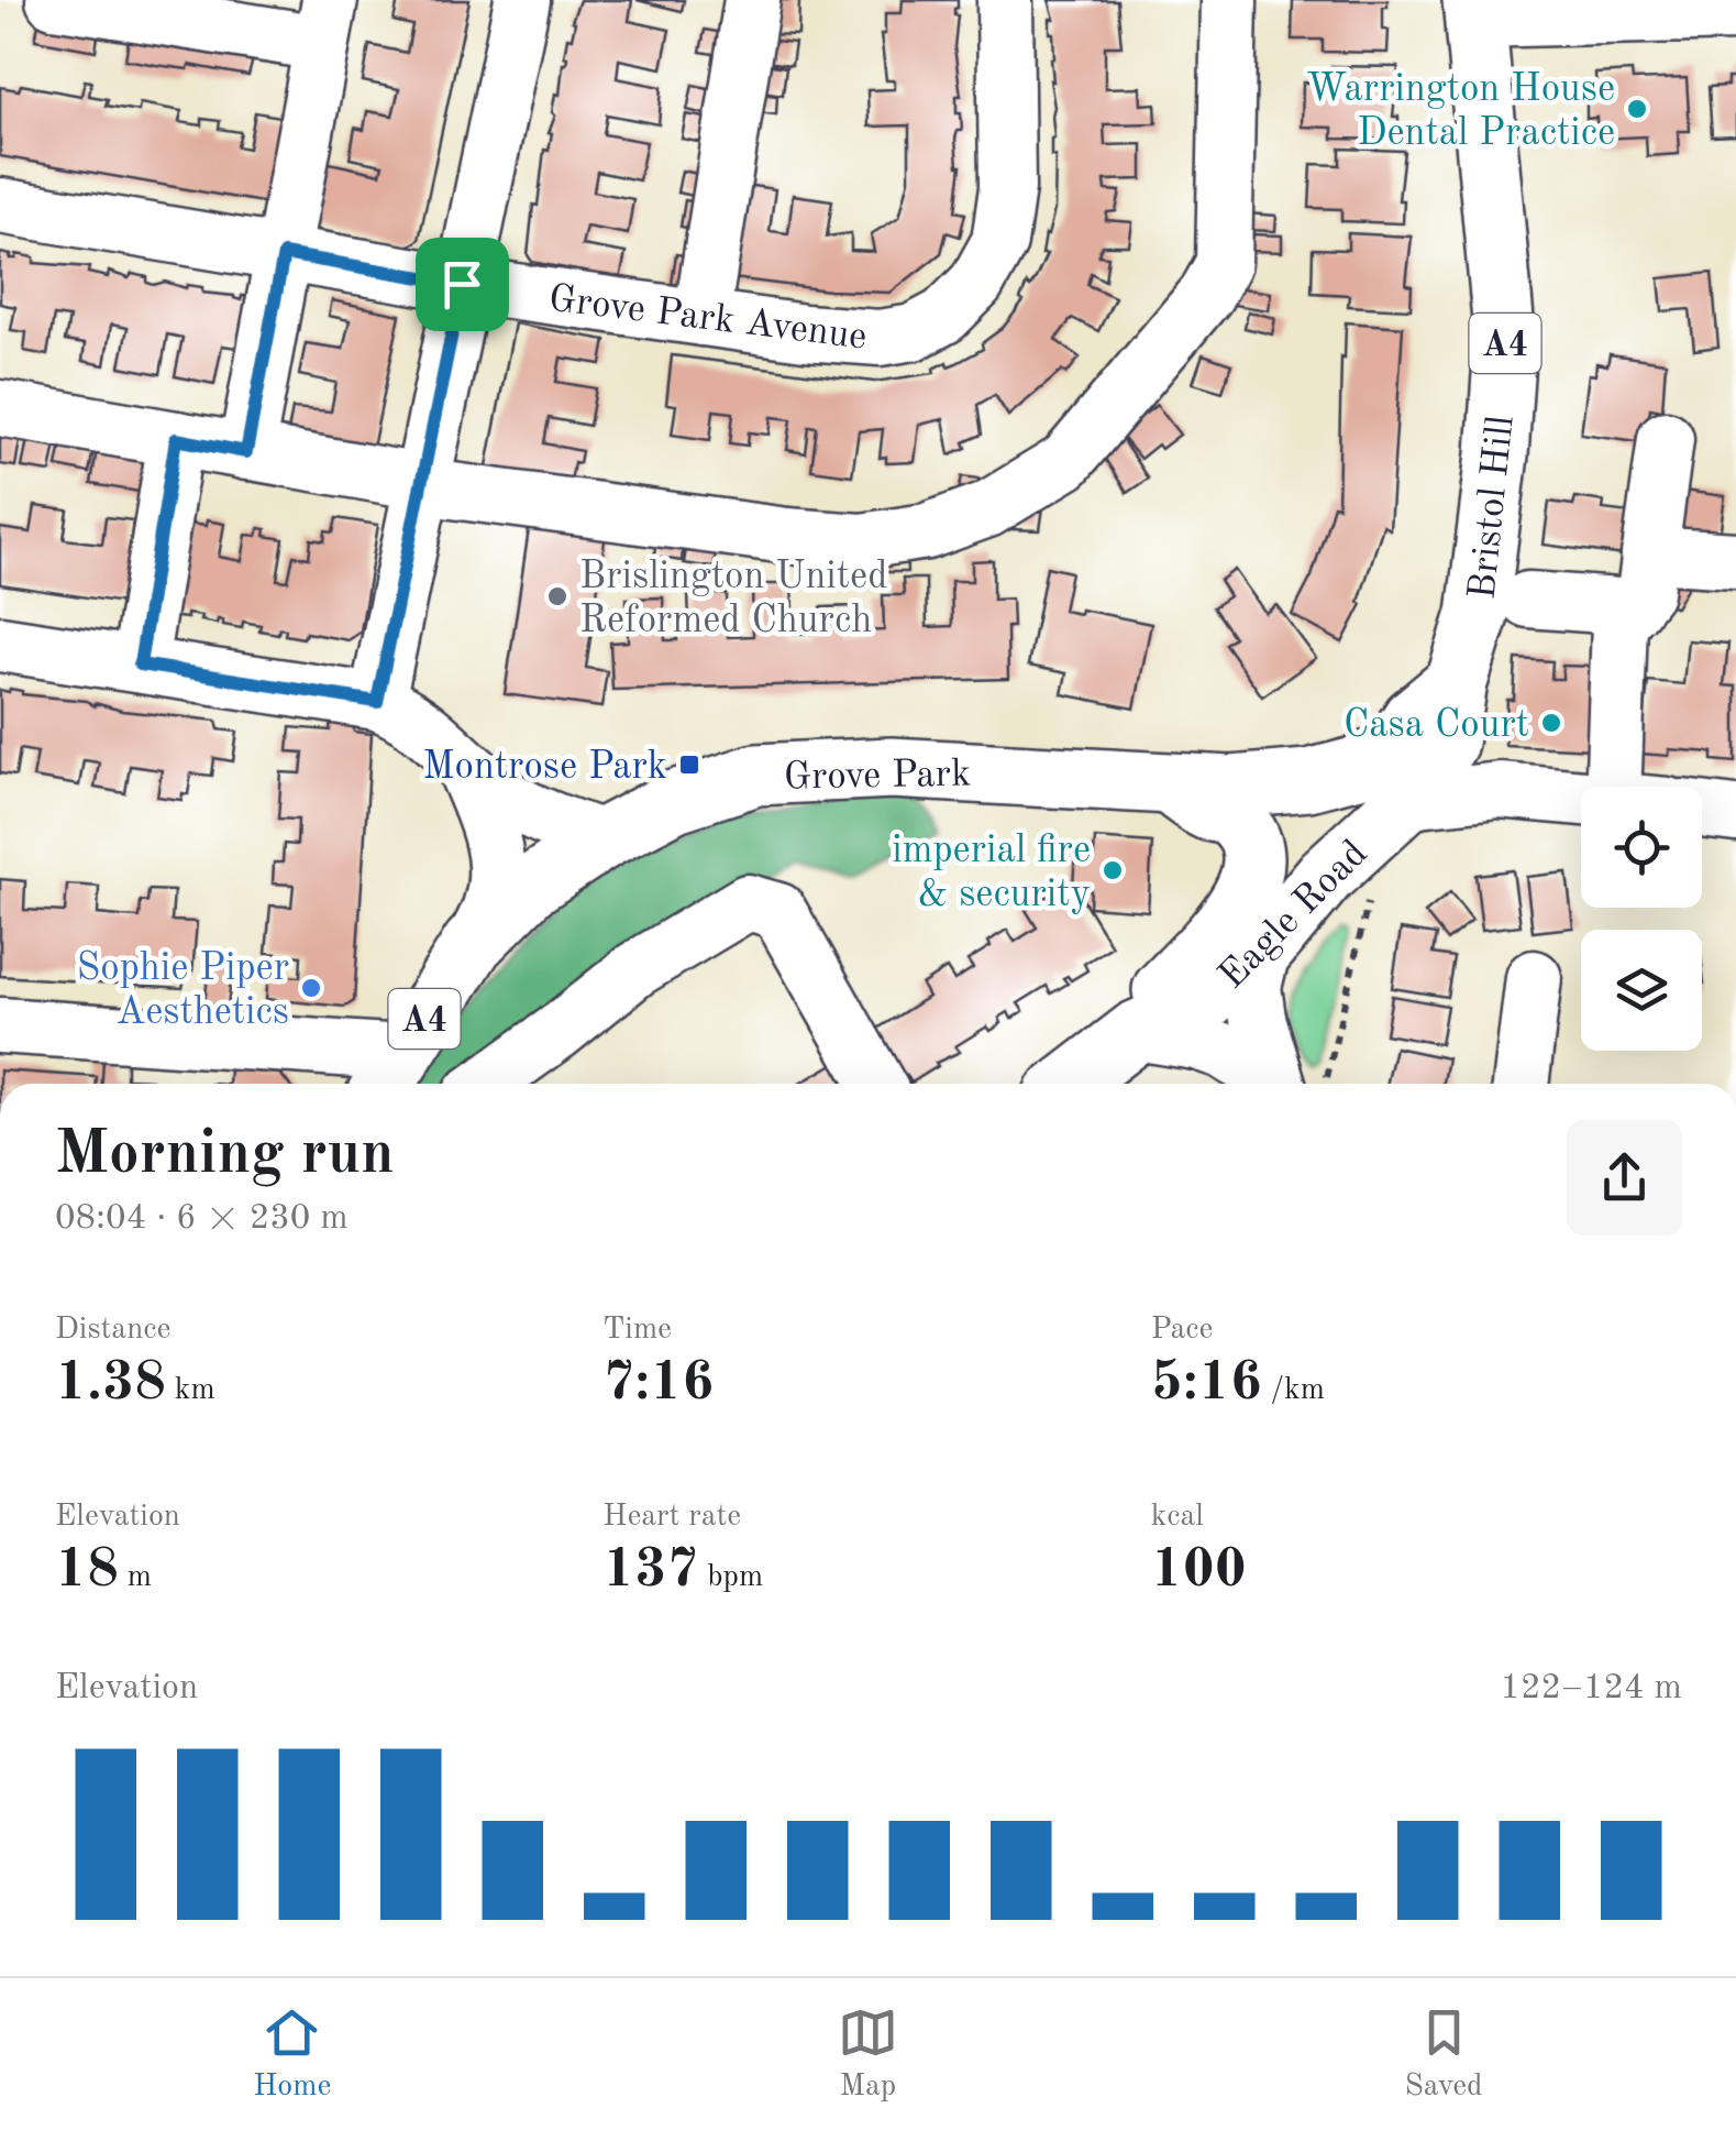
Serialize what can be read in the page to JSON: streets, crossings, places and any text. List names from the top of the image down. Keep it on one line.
{"streets":{"highway":["A4","Bristol Hill","Grove Park","Eagle Road"],"street":["Grove Park Avenue"]},"crossings":[["A4","Bristol Hill"],["A4","Grove Park"],["A4","Eagle Road"],["Bristol Hill","Eagle Road"],["Grove Park","Eagle Road"]],"places":{"other":["Warrington House Dental Practice","Brislington United Reformed Church","Casa Court","imperial fire & security","Sophie Piper Aesthetics"],"transit":["Montrose Park"]},"page":{"heading":["Morning run","08:04 · 6 × 230 m"],"stats":[["Distance","1.38 km"],["Time","7:16"],["Pace","5:16 /km"],["Elevation","18 m"],["Heart rate","137 bpm"],["kcal","100"]],"chart":["Elevation","122–124 m"],"tabs":["Home","Map","Saved"]}}
